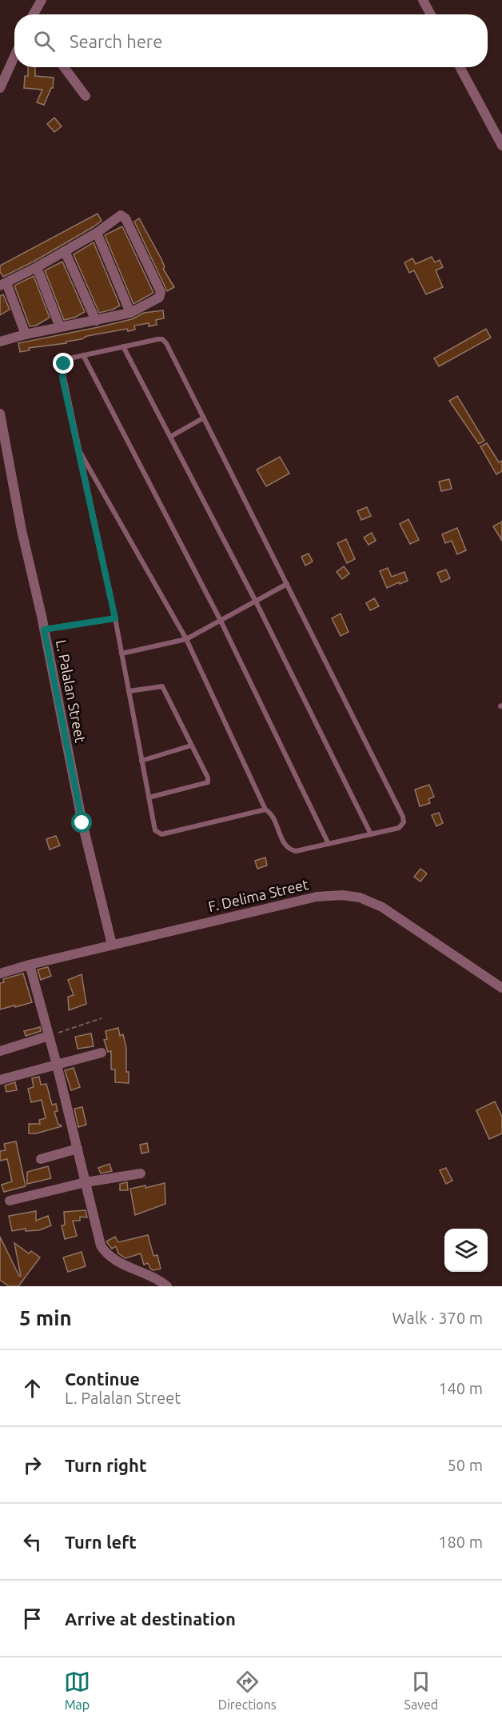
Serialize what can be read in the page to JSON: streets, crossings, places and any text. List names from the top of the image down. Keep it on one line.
{"streets":{"street":["L. Palalan Street","F. Delima Street"]},"crossings":[["L. Palalan Street","F. Delima Street"]],"page":{"search":"Search here","heading":["5 min","Walk · 370 m"],"list":[["Continue","L. Palalan Street","140 m"],["Turn right","50 m"],["Turn left","180 m"],"Arrive at destination"],"nav":["Map","Directions","Saved"]}}
